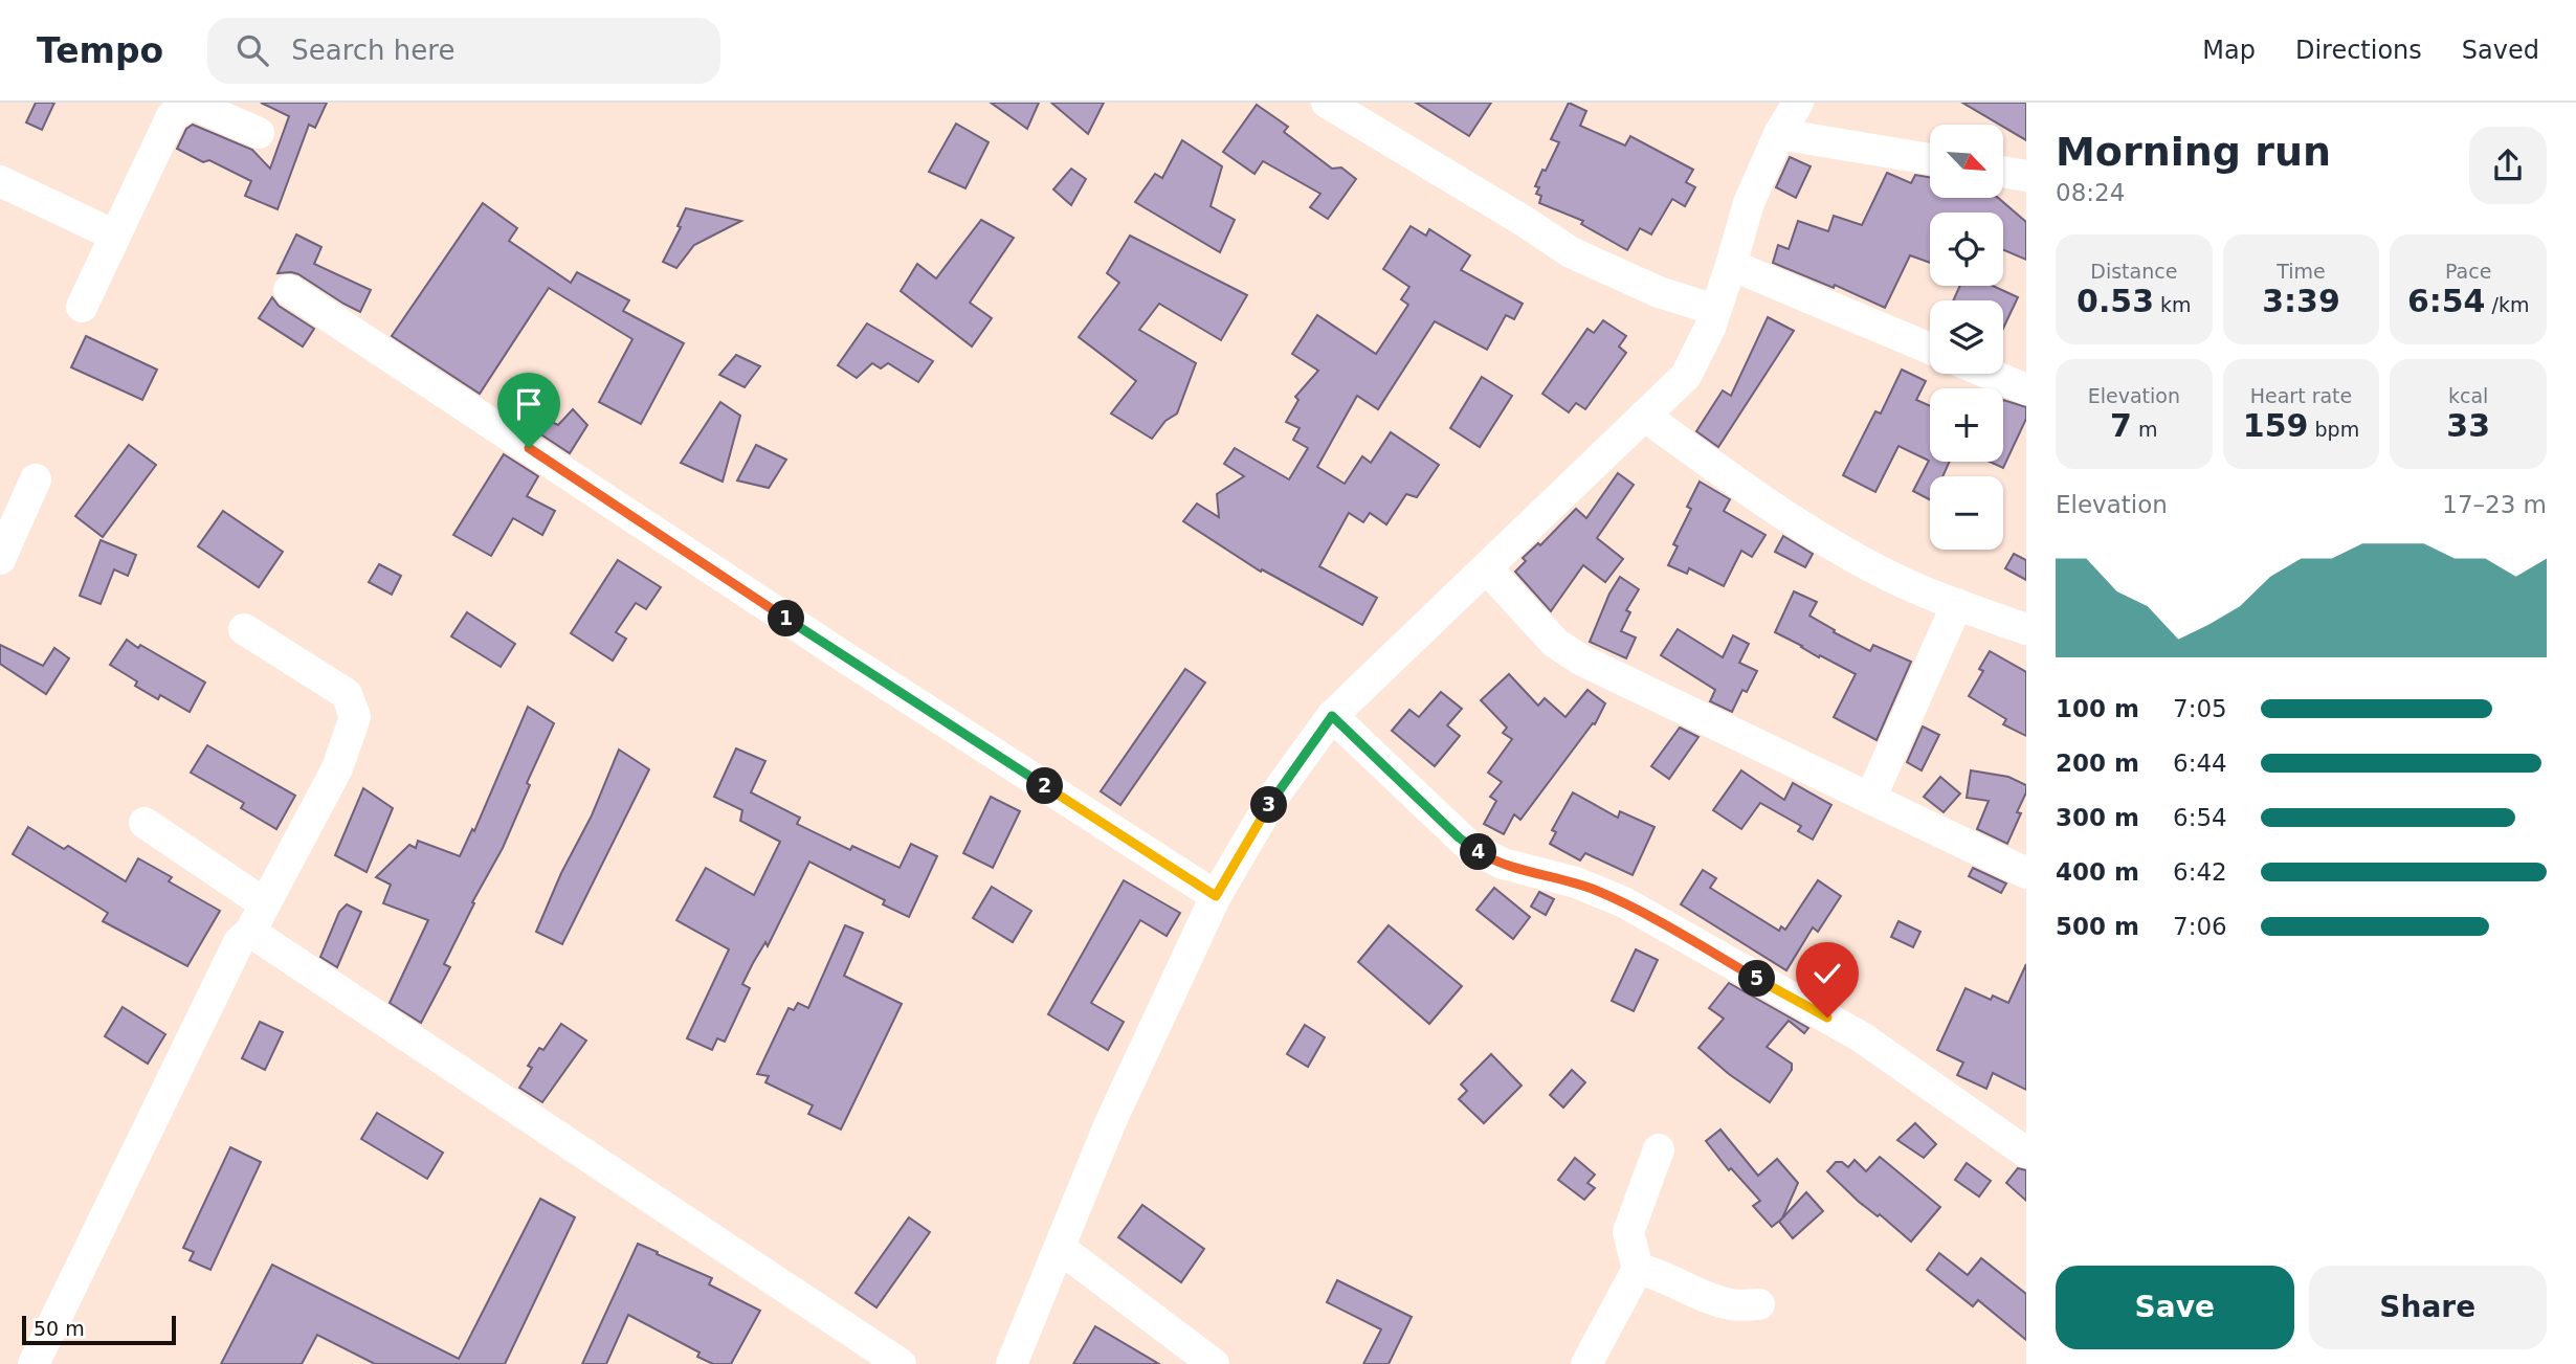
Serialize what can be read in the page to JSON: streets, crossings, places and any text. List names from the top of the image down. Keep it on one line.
{"scale_bar":"50 m","north":"bottom right","page":{"header":"Tempo","search":"Search here","nav":["Map","Directions","Saved"],"heading":["Morning run","08:24"],"map_buttons":["+","−"],"stats":[["Distance","0.53 km"],["Time","3:39"],["Pace","6:54 /km"],["Elevation","7 m"],["Heart rate","159 bpm"],["kcal","33"]],"chart":["Elevation","17–23 m"],"pins":["1","2","3","4","5"],"list":[{"name":"100 m","note":"7:05"},{"name":"200 m","note":"6:44"},{"name":"300 m","note":"6:54"},{"name":"400 m","note":"6:42"},{"name":"500 m","note":"7:06"}],"buttons":["Save","Share"],"scale":"50 m"}}
